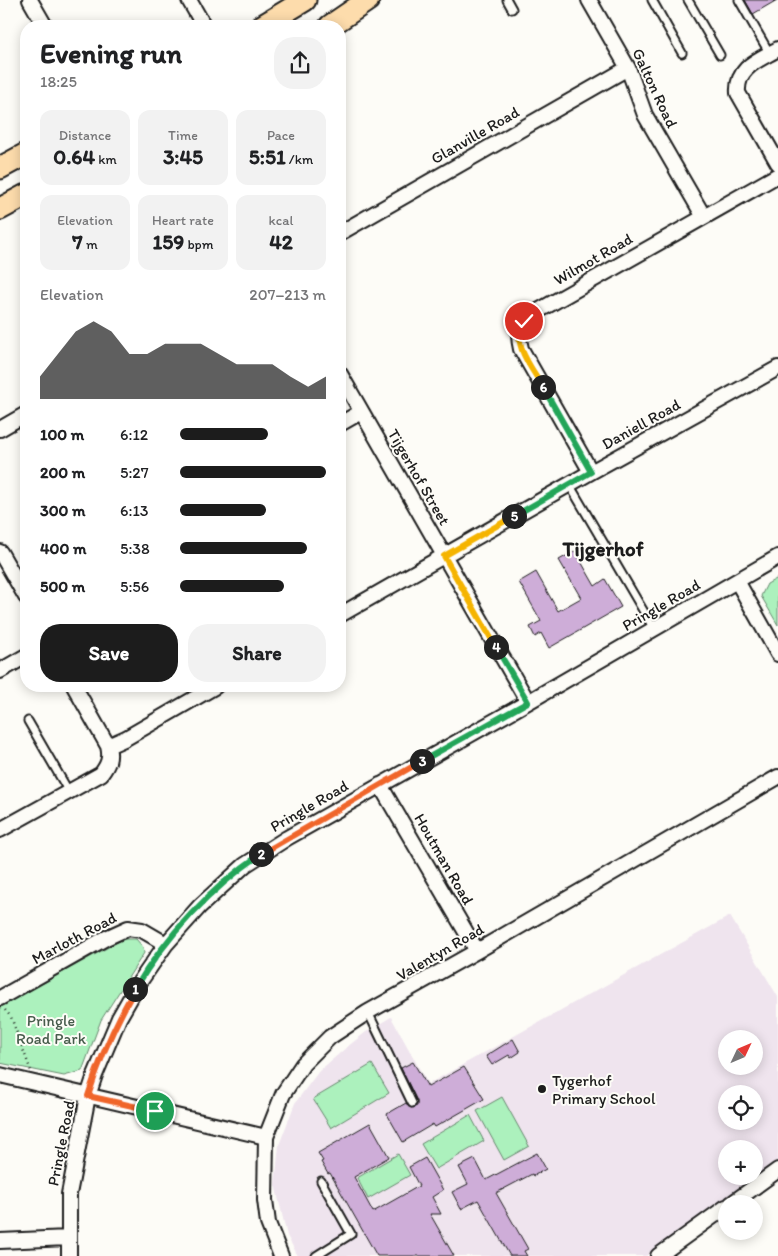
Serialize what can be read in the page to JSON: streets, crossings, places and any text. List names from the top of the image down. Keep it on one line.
{"streets":{"street":["Galton Road","Glanville Road","Wilmot Road","Daniell Road","Tijgerhof Street","Pringle Road","Houtman Road","Marloth Road","Valentyn Road"]},"crossings":[["Galton Road","Glanville Road"],["Galton Road","Wilmot Road"],["Wilmot Road","Daniell Road"],["Daniell Road","Tijgerhof Street"],["Tijgerhof Street","Pringle Road"],["Pringle Road","Houtman Road"],["Pringle Road","Marloth Road"],["Houtman Road","Valentyn Road"]],"districts":["Tijgerhof"],"parks":["Pringle Road Park"],"places":["Tygerhof Primary School"],"north":"top right","page":{"heading":["Evening run","18:25"],"stats":[["Distance","0.64 km"],["Time","3:45"],["Pace","5:51 /km"],["Elevation","7 m"],["Heart rate","159 bpm"],["kcal","42"]],"chart":["Elevation","207–213 m"],"pins":["6","5","4","3","2","1"],"list":[{"name":"100 m","note":"6:12"},{"name":"200 m","note":"5:27"},{"name":"300 m","note":"6:13"},{"name":"400 m","note":"5:38"},{"name":"500 m","note":"5:56"}],"buttons":["Save","Share"],"map_buttons":["+","−"]}}
